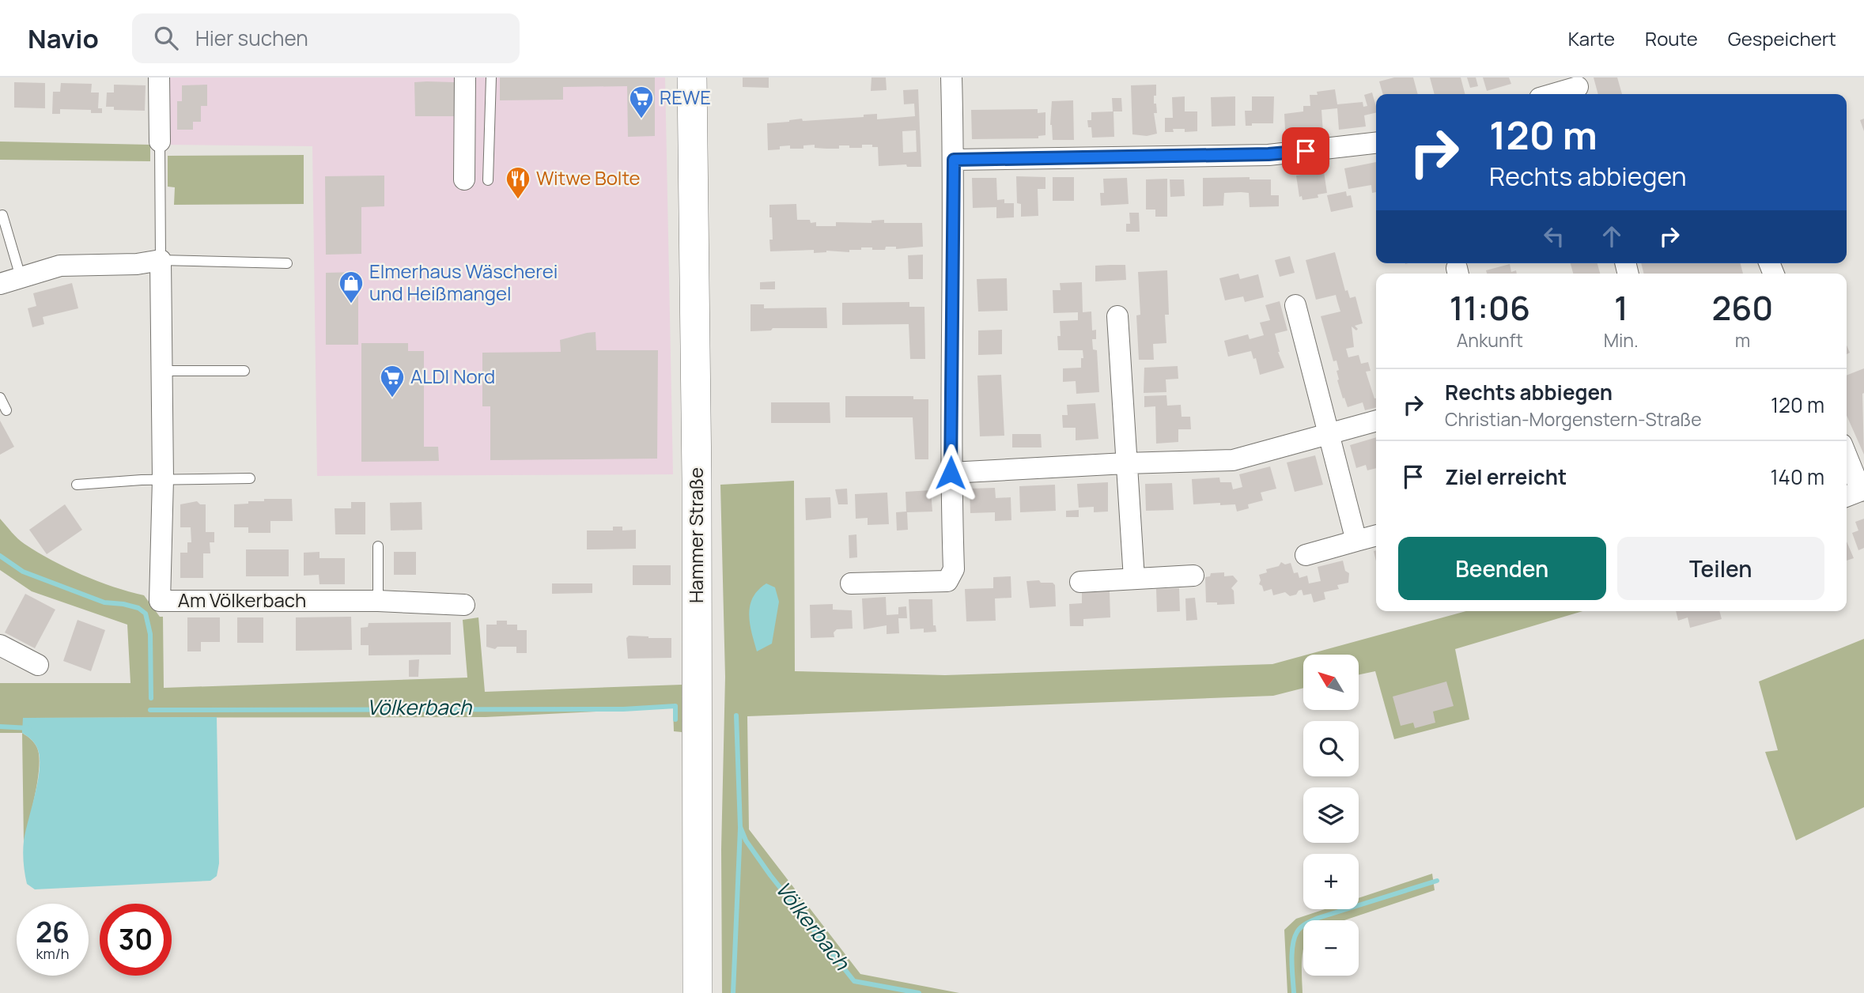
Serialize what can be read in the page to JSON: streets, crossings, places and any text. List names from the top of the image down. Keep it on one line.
{"streets":{"main road":["Hammer Straße"],"street":["Am Völkerbach"]},"water":["Völkerbach"],"places":{"supermarket":["REWE","ALDI Nord"],"restaurant":["Witwe Bolte"],"shop":["Elmerhaus Wäscherei und Heißmangel"]},"north":"top left","page":{"header":"Navio","search":"Hier suchen","nav":["Karte","Route","Gespeichert"],"turn":["120 m","Rechts abbiegen"],"eta":["11:06","Ankunft","1","Min.","260","m"],"list":[{"name":"Rechts abbiegen","note":"Christian-Morgenstern-Straße","value":"120 m"},{"name":"Ziel erreicht","value":"140 m"}],"buttons":["Beenden","Teilen"],"map_buttons":["+","−"],"speed":"26 km/h","limit":"30"}}
